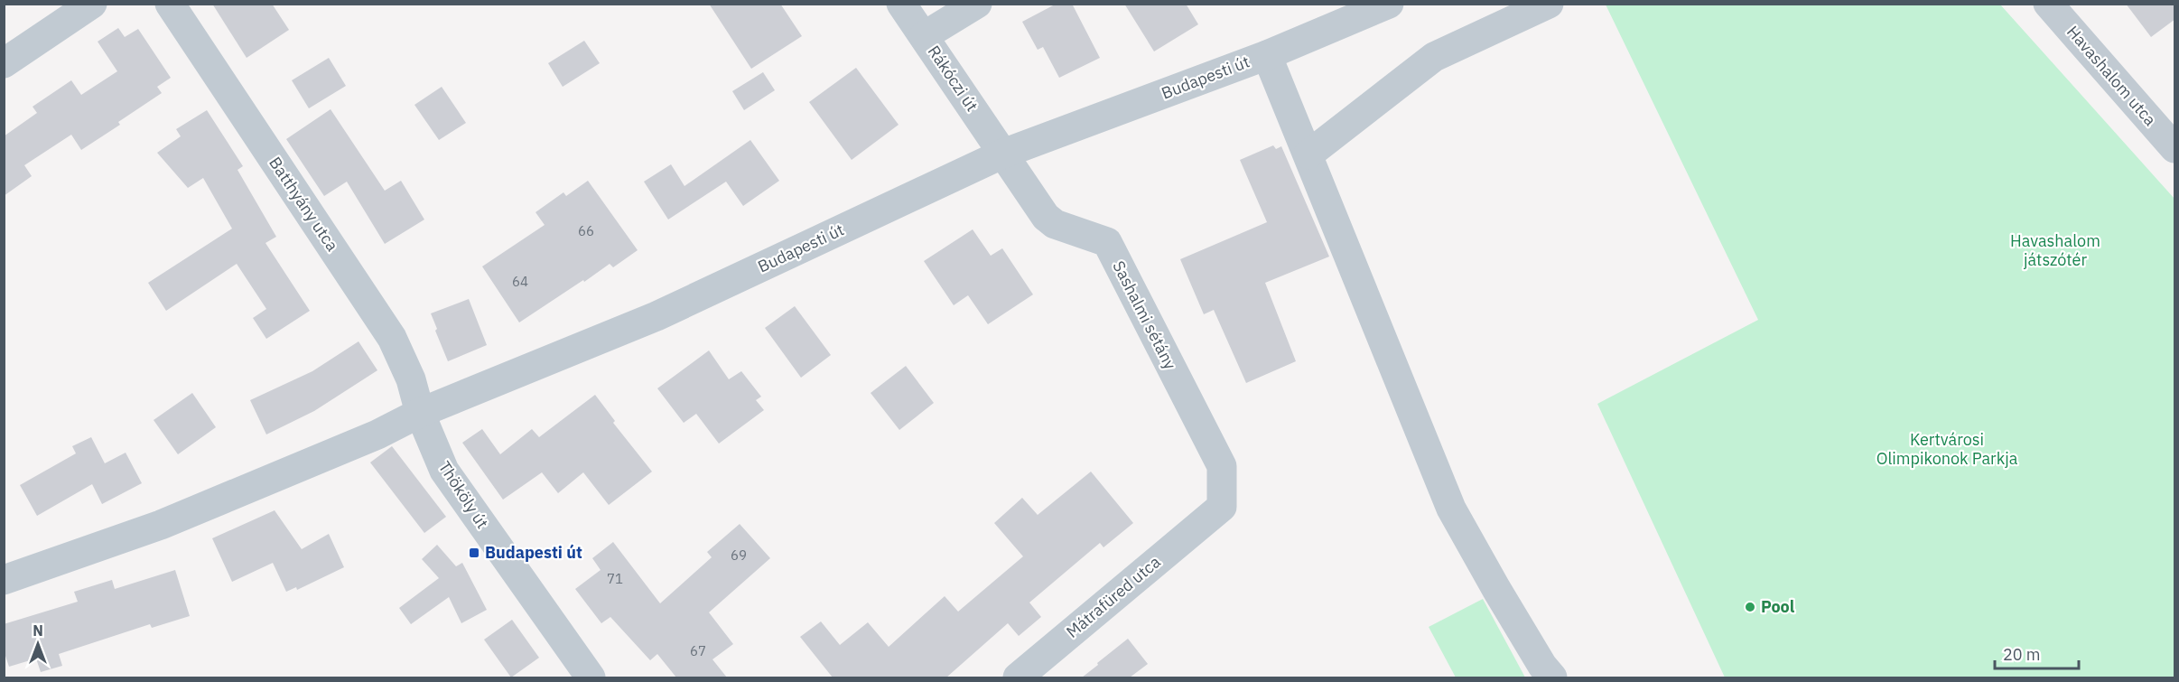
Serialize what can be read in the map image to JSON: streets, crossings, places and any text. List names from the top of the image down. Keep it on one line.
{"streets":{"street":["Havashalom utca","Budapesti út","Rákóczi út","Batthyány utca","Sashalmi sétány","Thököly út","Mátrafüred utca"]},"crossings":[["Budapesti út","Rákóczi út"],["Budapesti út","Batthyány utca"],["Budapesti út","Sashalmi sétány"],["Budapesti út","Thököly út"],["Rákóczi út","Sashalmi sétány"],["Batthyány utca","Thököly út"],["Sashalmi sétány","Mátrafüred utca"]],"parks":["Havashalom játszótér","Kertvárosi Olimpikonok Parkja"],"places":{"transit":["Budapesti út"],"other":["Pool"]},"house_numbers":["66","64","69","71","67"],"scale_bar":"20 m","north":"top"}
